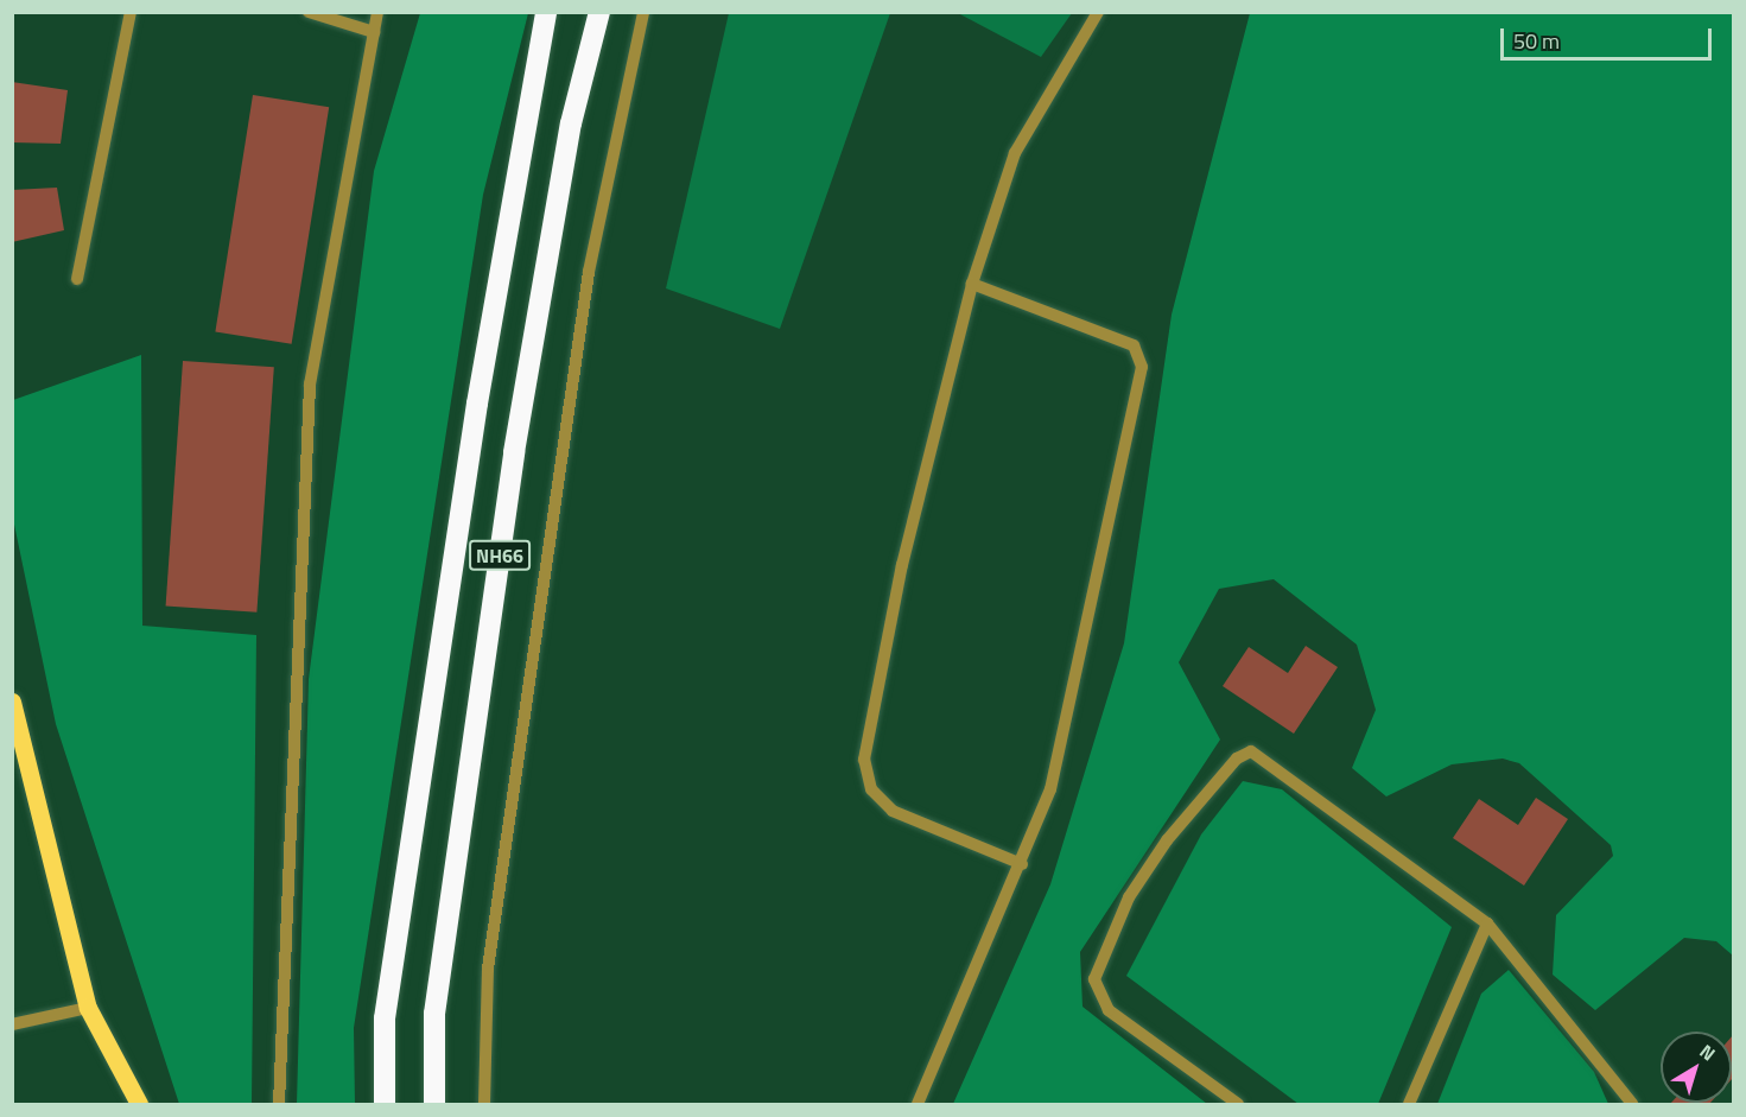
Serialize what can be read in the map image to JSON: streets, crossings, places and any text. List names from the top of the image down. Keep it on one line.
{"streets":{"highway":["NH66"]},"scale_bar":"50 m","north":"top right"}
